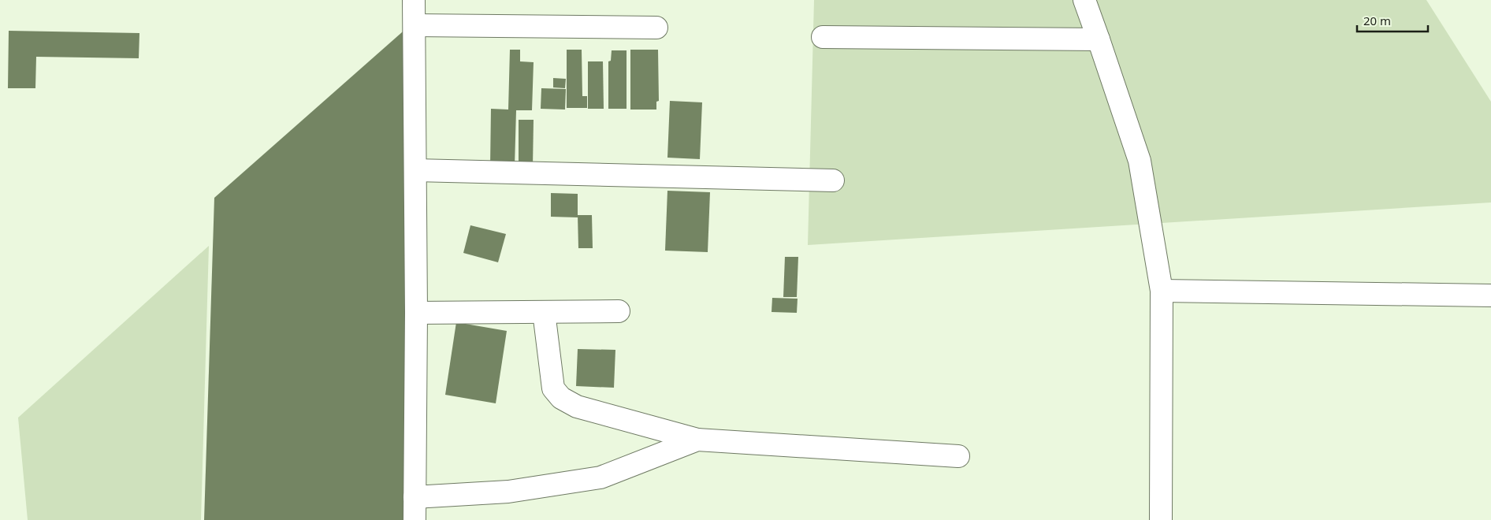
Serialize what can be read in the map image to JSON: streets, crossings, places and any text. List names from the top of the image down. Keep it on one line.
{"scale_bar":"20 m"}
